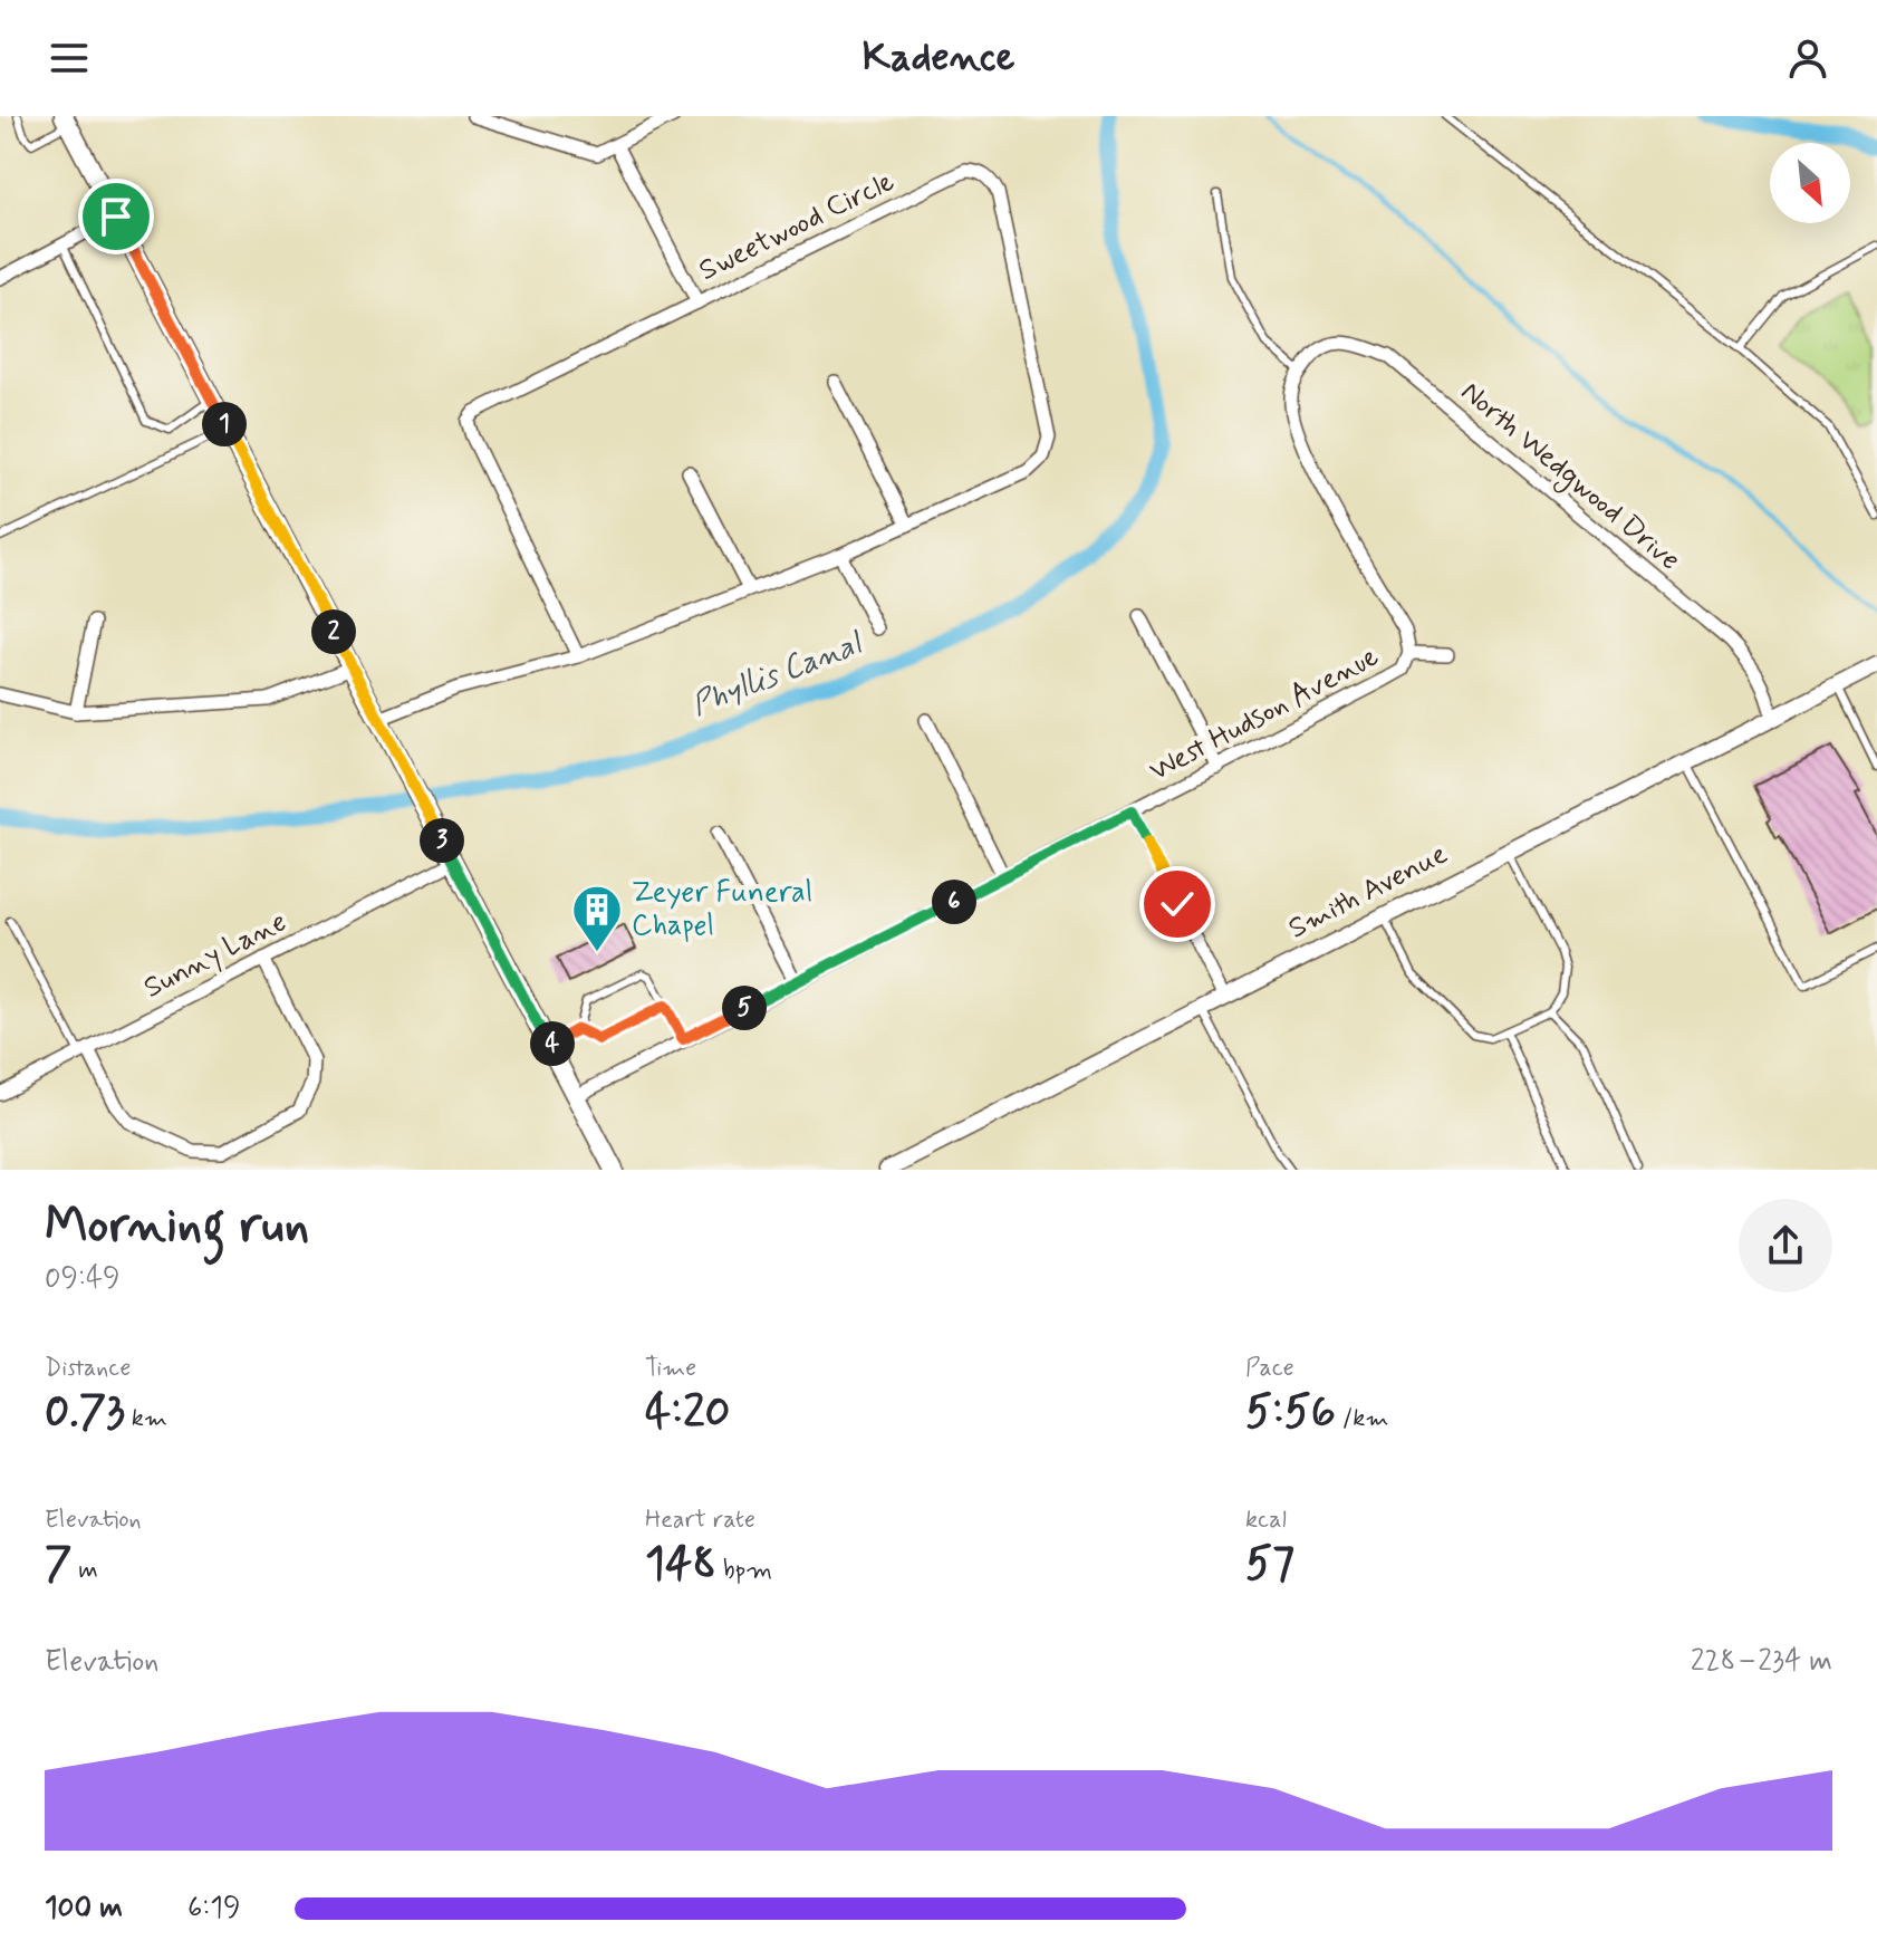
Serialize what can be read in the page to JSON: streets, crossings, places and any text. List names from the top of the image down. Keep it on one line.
{"streets":{"street":["Sweetwood Circle","North Wedgwood Drive","West Hudson Avenue","Smith Avenue","Sunny Lane"]},"crossings":[["North Wedgwood Drive","Smith Avenue"]],"water":["Phyllis Canal"],"places":{"building":["Zeyer Funeral Chapel"]},"north":"bottom right","page":{"header":"Kadence","pins":["1","2","3","6","5","4"],"heading":["Morning run","09:49"],"stats":[["Distance","0.73 km"],["Time","4:20"],["Pace","5:56 /km"],["Elevation","7 m"],["Heart rate","148 bpm"],["kcal","57"]],"chart":["Elevation","228–234 m"],"list":[{"name":"100 m","note":"6:19"}]}}
